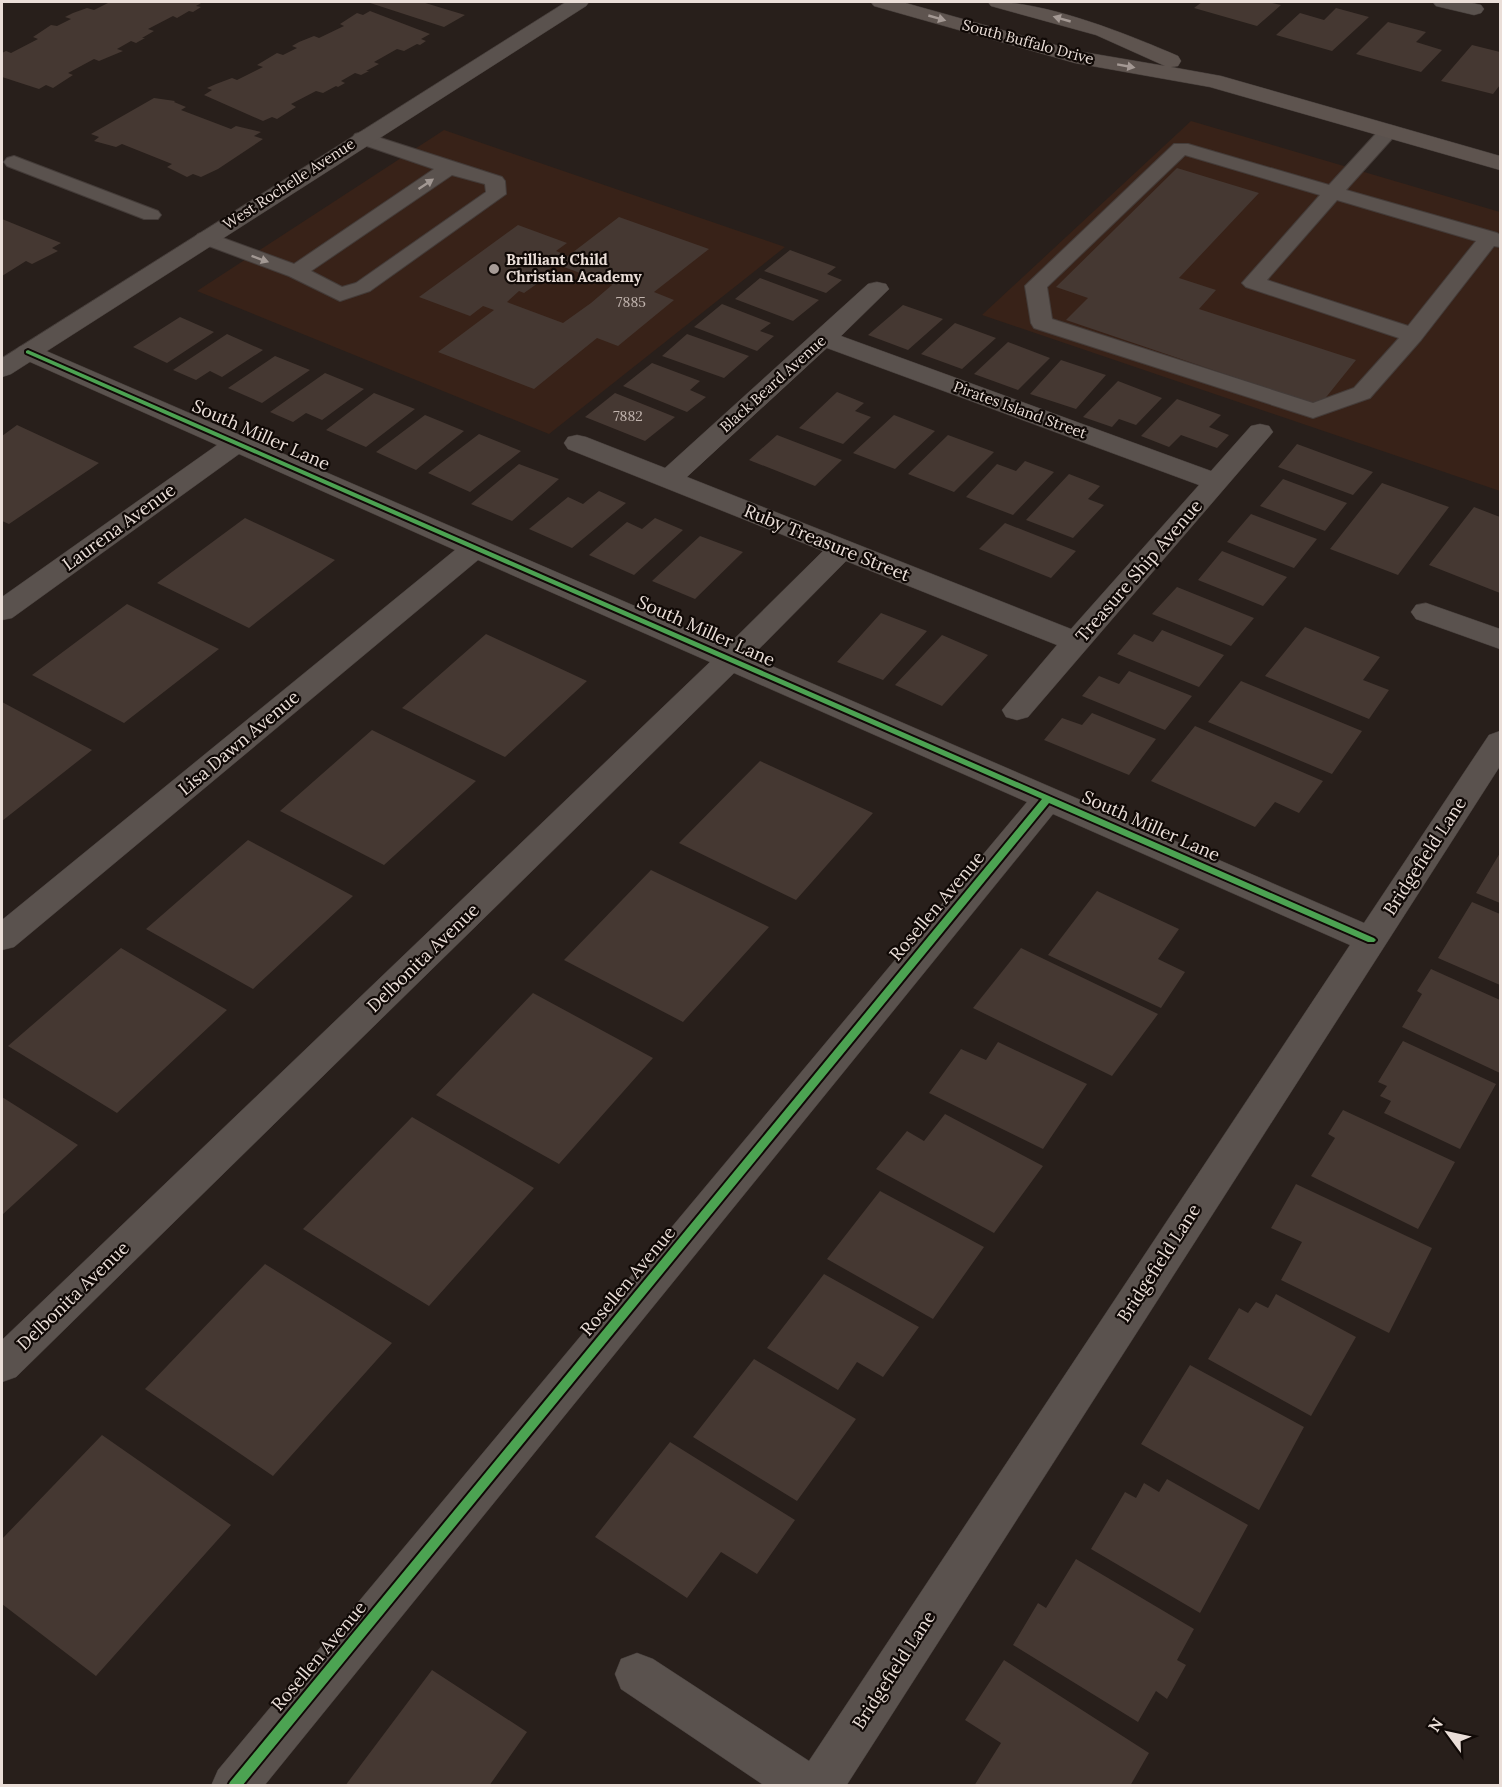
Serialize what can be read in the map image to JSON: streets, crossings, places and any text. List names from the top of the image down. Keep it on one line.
{"streets":{"main road":["South Buffalo Drive"],"street":["West Rochelle Avenue","Black Beard Avenue","Pirates Island Street","South Miller Lane","Laurena Avenue","Ruby Treasure Street","Treasure Ship Avenue","Lisa Dawn Avenue","Bridgefield Lane","Rosellen Avenue","Delbonita Avenue"]},"crossings":[["West Rochelle Avenue","South Miller Lane"],["Black Beard Avenue","Pirates Island Street"],["Black Beard Avenue","Ruby Treasure Street"],["Pirates Island Street","Treasure Ship Avenue"],["South Miller Lane","Laurena Avenue"],["South Miller Lane","Lisa Dawn Avenue"],["South Miller Lane","Bridgefield Lane"],["South Miller Lane","Rosellen Avenue"],["South Miller Lane","Delbonita Avenue"],["Ruby Treasure Street","Treasure Ship Avenue"],["Ruby Treasure Street","Delbonita Avenue"]],"places":["Brilliant Child Christian Academy"],"house_numbers":["7885","7882"],"north":"top left"}
